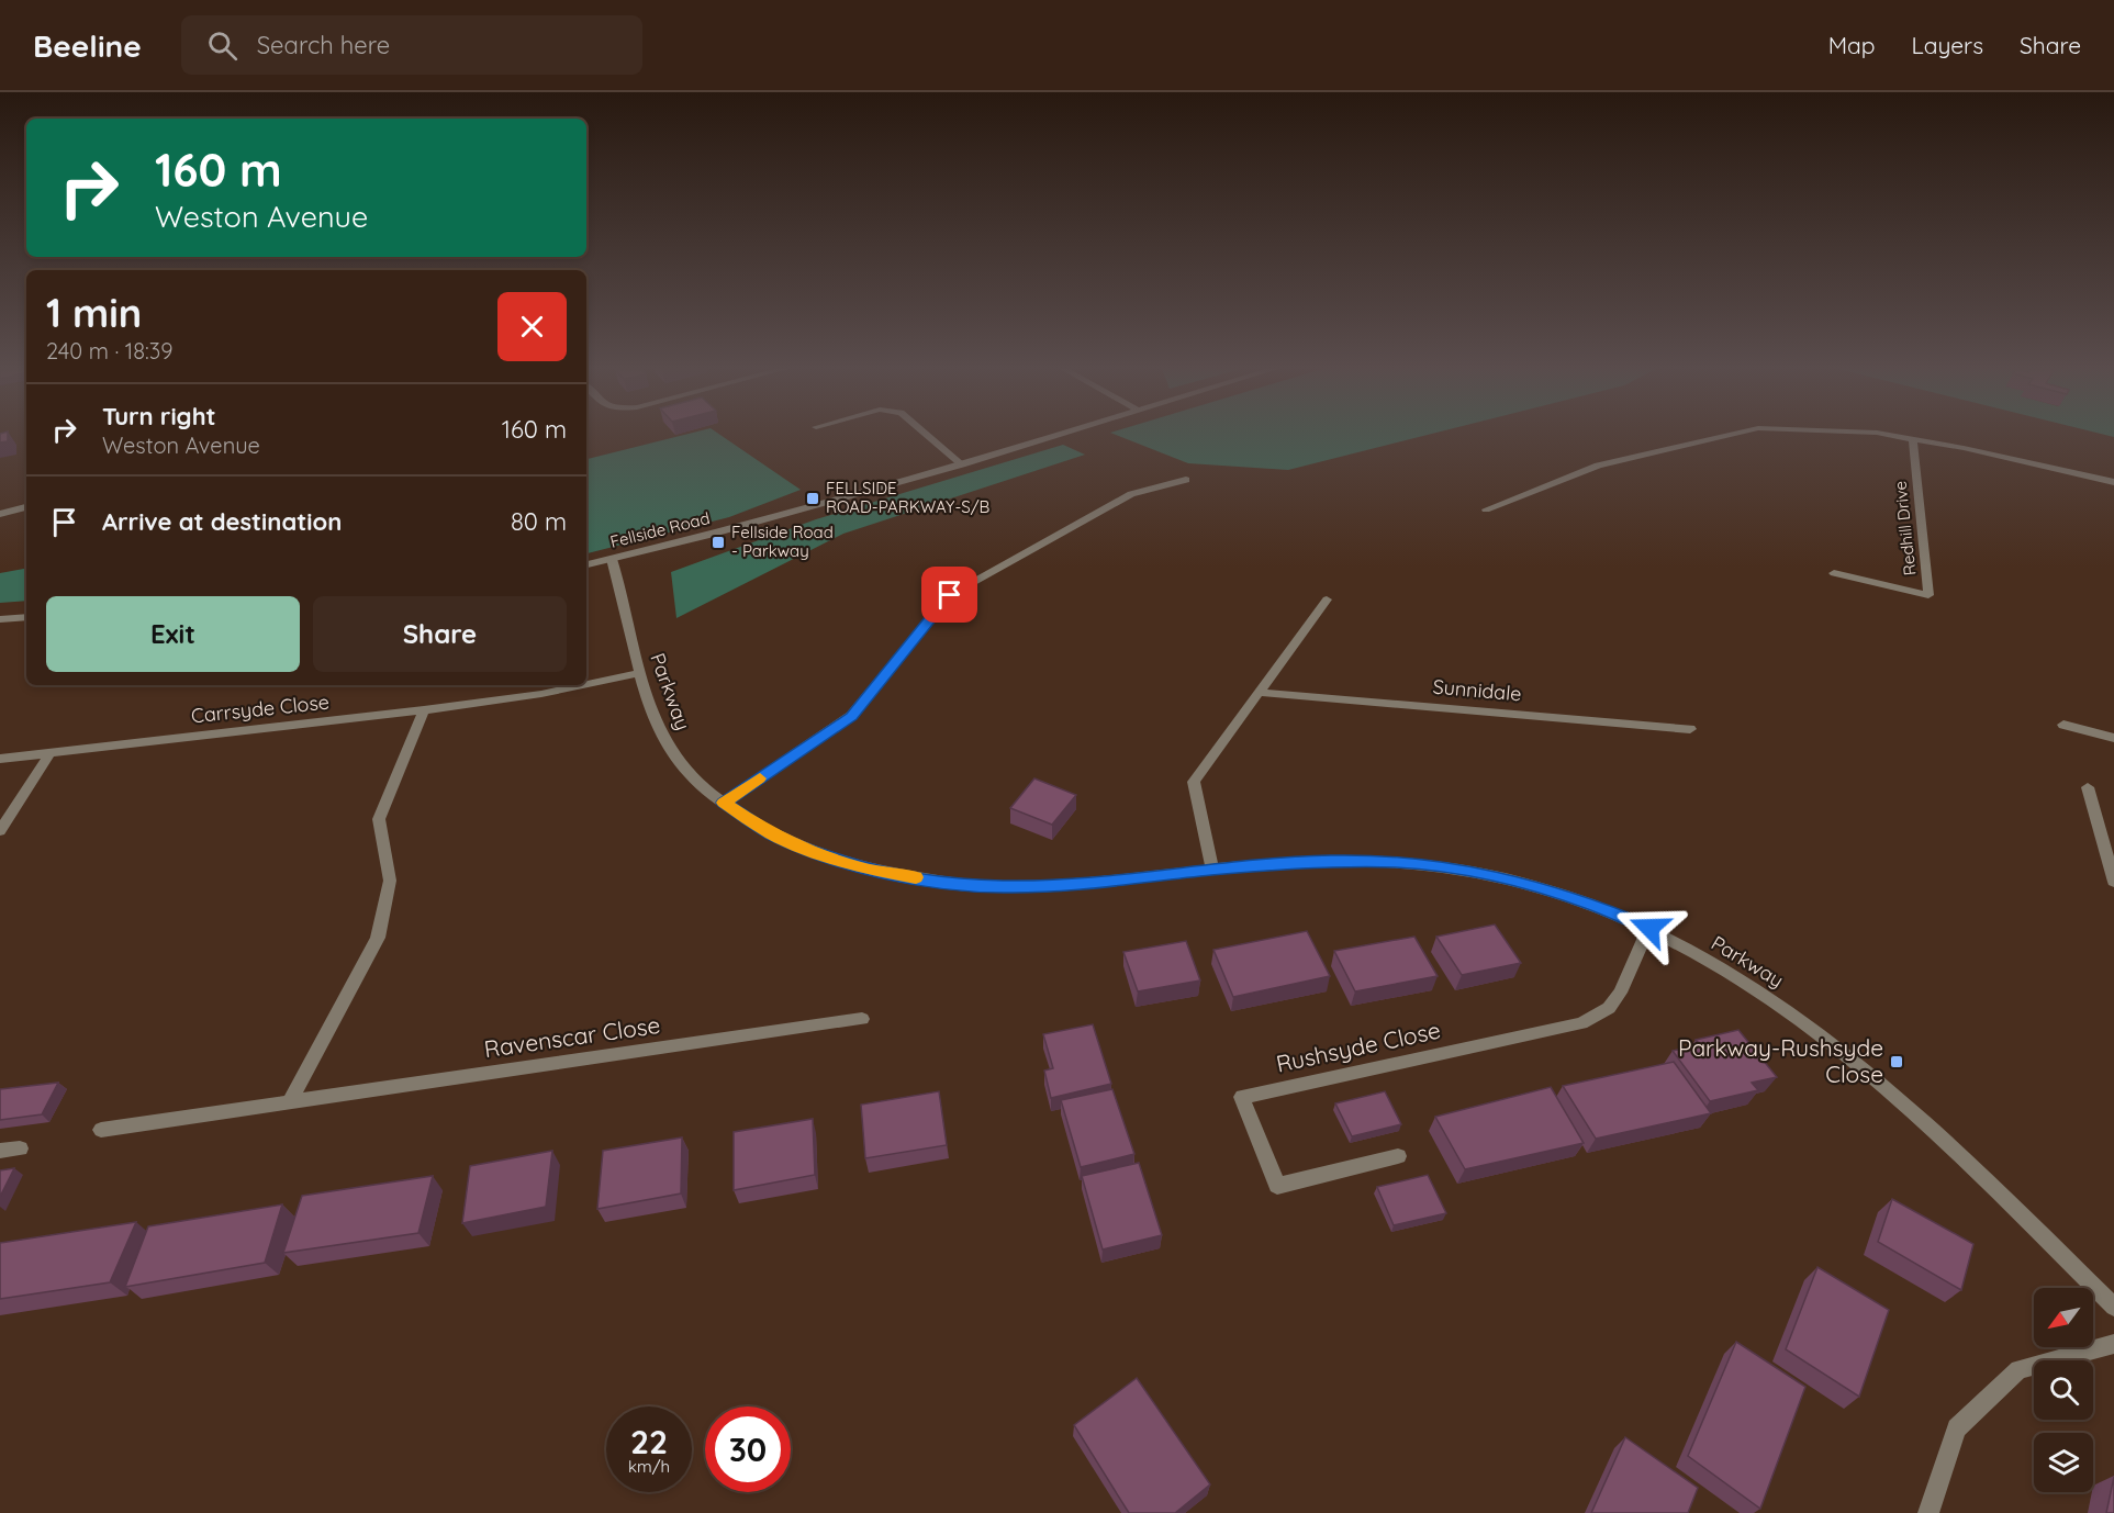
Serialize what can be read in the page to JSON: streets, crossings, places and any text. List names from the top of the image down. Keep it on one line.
{"streets":{"street":["Redhill Drive","Fellside Road","Sunnidale","Parkway","Carrsyde Close","Ravenscar Close","Rushsyde Close"]},"crossings":[["Fellside Road","Parkway"],["Parkway","Carrsyde Close"],["Parkway","Rushsyde Close"]],"places":{"transit":["FELLSIDE ROAD-PARKWAY-S/B","Fellside Road - Parkway","Parkway-Rushsyde Close"]},"north":"bottom left","page":{"header":"Beeline","search":"Search here","nav":["Map","Layers","Share"],"turn":["160 m","Weston Avenue"],"heading":["1 min","240 m · 18:39"],"list":[{"name":"Turn right","note":"Weston Avenue","value":"160 m"},{"name":"Arrive at destination","value":"80 m"}],"buttons":["Exit","Share"],"speed":"22 km/h","limit":"30"}}
